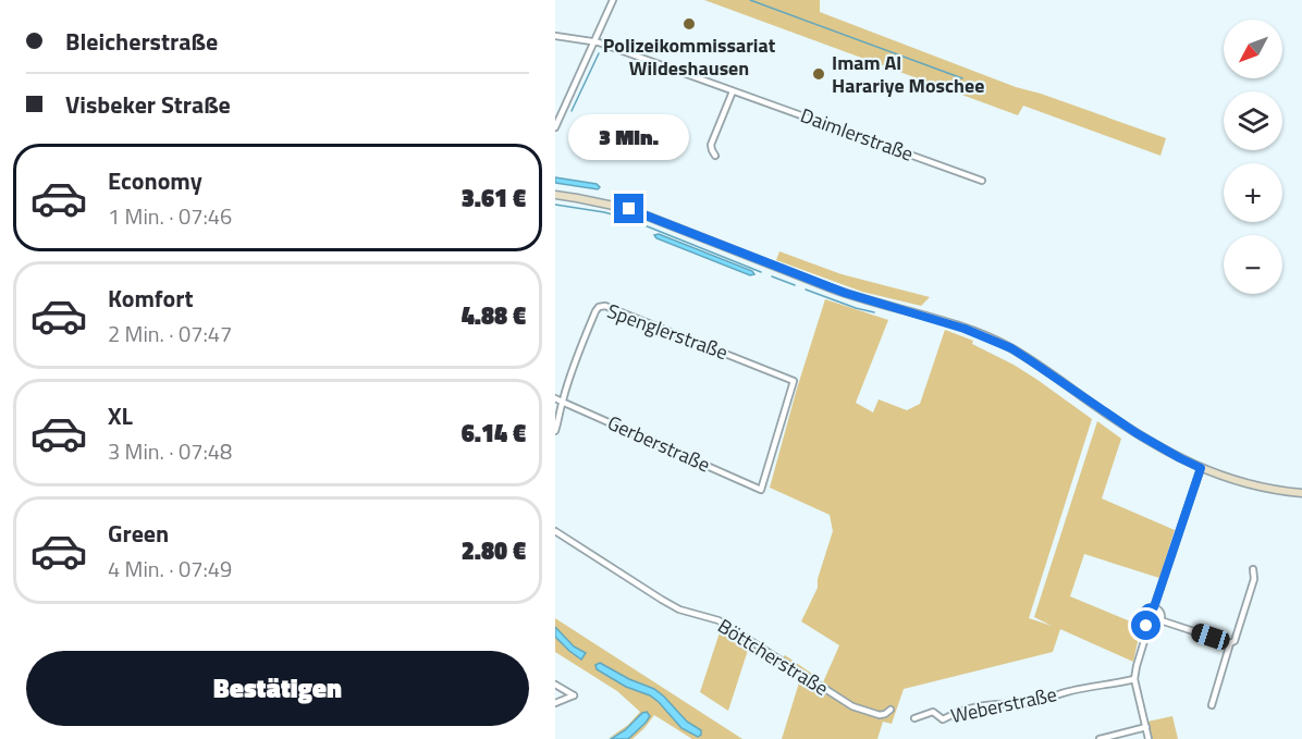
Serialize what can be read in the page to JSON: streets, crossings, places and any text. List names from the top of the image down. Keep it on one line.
{"streets":{"street":["Daimlerstraße","Spenglerstraße","Gerberstraße","Böttcherstraße","Weberstraße"]},"crossings":[["Spenglerstraße","Gerberstraße"]],"places":["Polizeikommissariat Wildeshausen","Imam Al Harariye Moschee"],"north":"bottom left","page":{"banner":["Bleicherstraße","Visbeker Straße"],"map_buttons":["+","−"],"bubble":"3 Min.","list":[{"name":"Economy","note":"1 Min. · 07:46","value":"3.61 €"},{"name":"Komfort","note":"2 Min. · 07:47","value":"4.88 €"},{"name":"XL","note":"3 Min. · 07:48","value":"6.14 €"},{"name":"Green","note":"4 Min. · 07:49","value":"2.80 €"}],"buttons":"Bestätigen"}}
